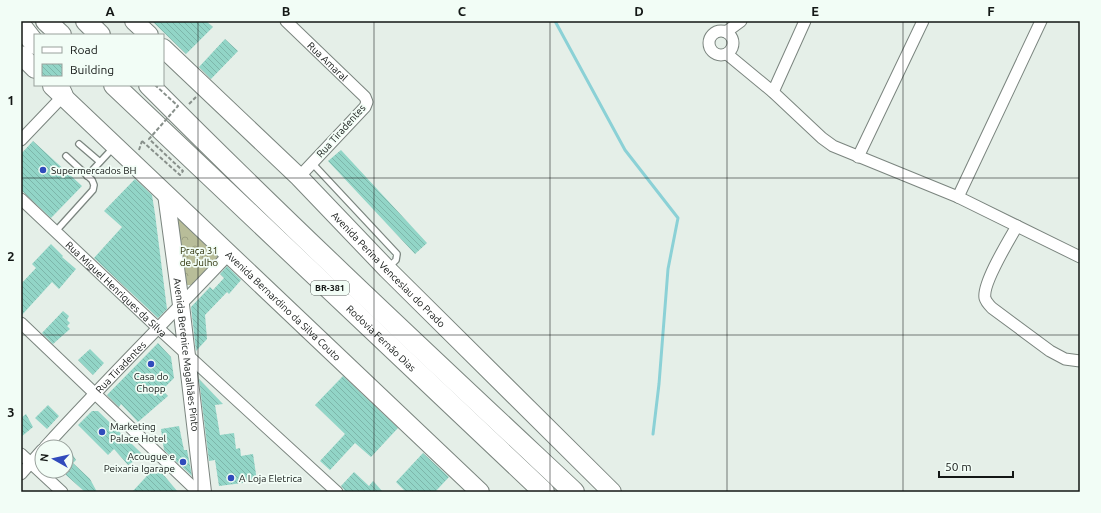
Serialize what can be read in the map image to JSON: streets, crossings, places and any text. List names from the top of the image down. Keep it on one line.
{"streets":{"highway":["BR-381","Rodovia Fernão Dias"],"main road":["Avenida Perina Venceslau do Prado","Avenida Bernardino da Silva Couto","Avenida Berenice Magalhães Pinto"],"street":["Rua Amaral","Rua Tiradentes","Rua Miguel Henriques da Silva"]},"crossings":[["Rua Amaral","Rua Tiradentes"],["Rua Tiradentes","Avenida Perina Venceslau do Prado"],["Rua Tiradentes","Rua Miguel Henriques da Silva"],["Rua Tiradentes","Avenida Bernardino da Silva Couto"],["Rua Tiradentes","Avenida Berenice Magalhães Pinto"],["Rua Miguel Henriques da Silva","Avenida Berenice Magalhães Pinto"],["Avenida Bernardino da Silva Couto","Avenida Berenice Magalhães Pinto"]],"parks":["Praça 31 de Julho"],"places":["Supermercados BH","Casa do Chopp","Marketing Palace Hotel","Acougue e Peixaria Igarape","A Loja Eletrica"],"legend":["Road","Building"],"scale_bar":"50 m","north":"left","grid":{"columns":["A","B","C","D","E","F"],"rows":["1","2","3"]}}
